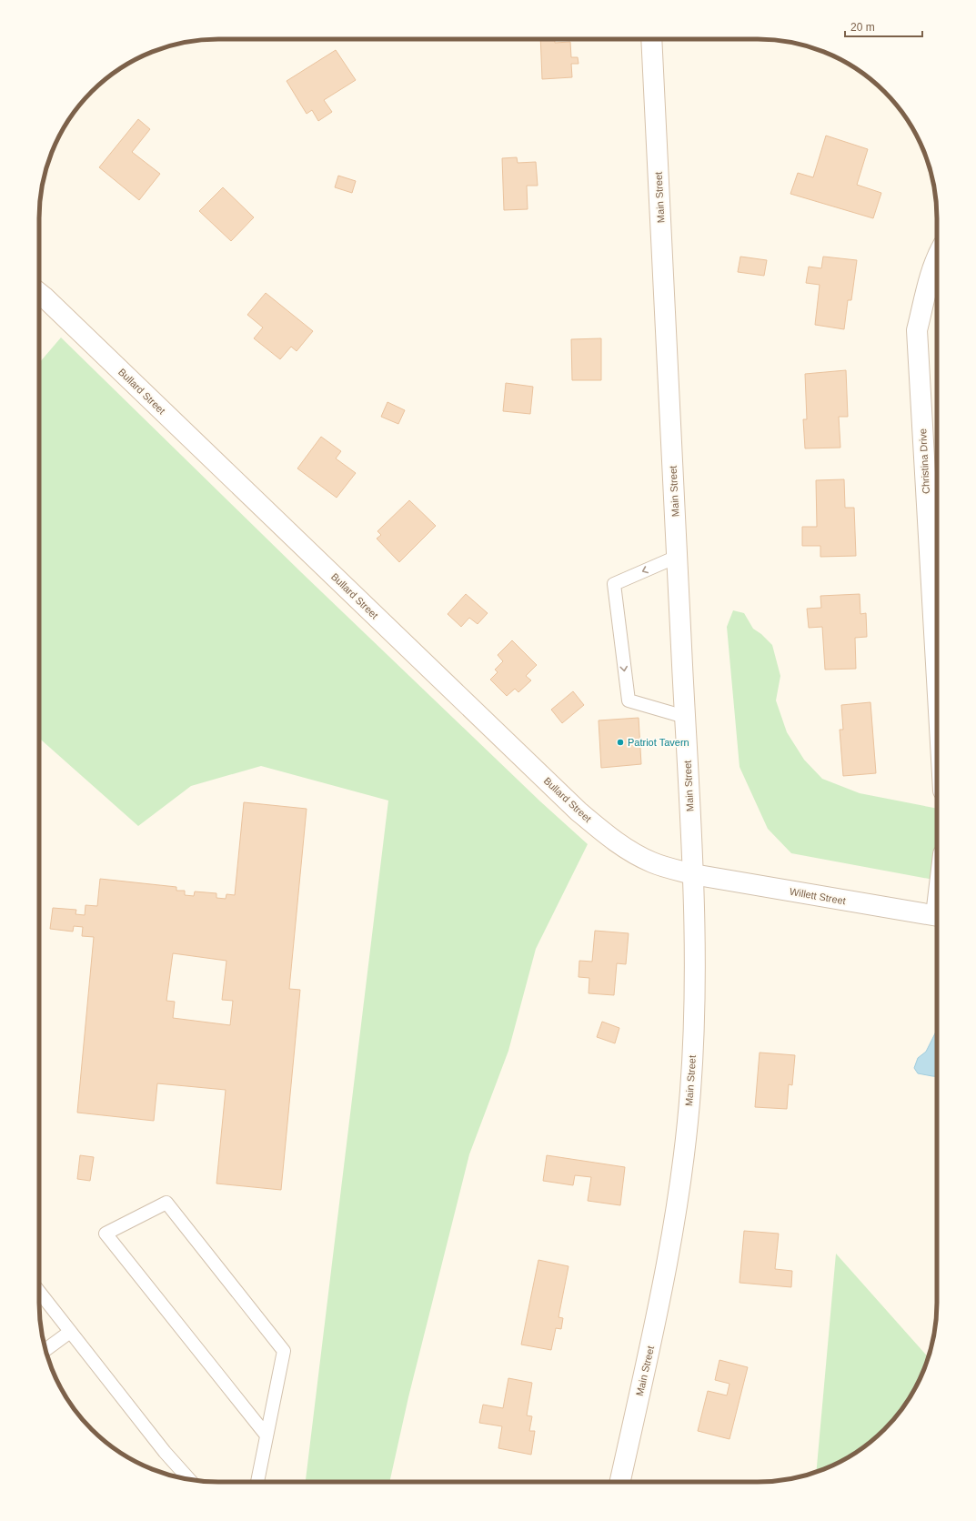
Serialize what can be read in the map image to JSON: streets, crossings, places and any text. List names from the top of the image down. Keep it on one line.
{"streets":{"main road":["Main Street","Bullard Street","Christina Drive","Willett Street"]},"crossings":[["Main Street","Bullard Street"],["Main Street","Willett Street"],["Bullard Street","Willett Street"]],"places":["Patriot Tavern"],"scale_bar":"20 m"}
